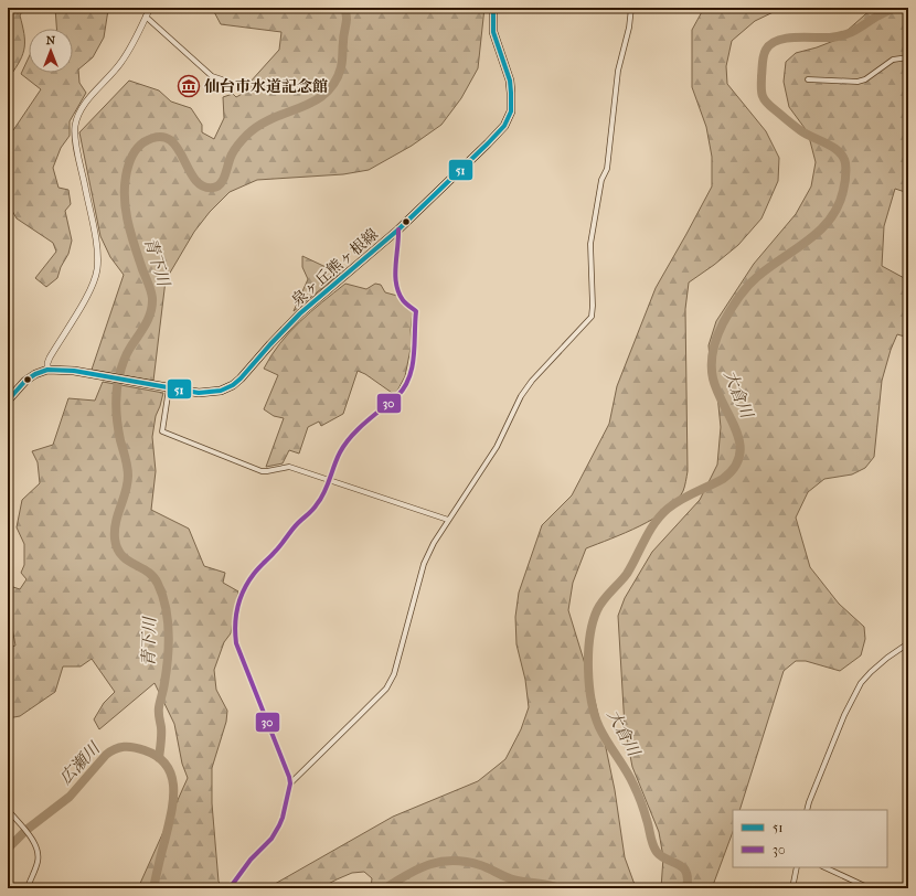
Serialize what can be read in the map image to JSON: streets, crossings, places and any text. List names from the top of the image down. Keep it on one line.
{"streets":{"main road":["泉ヶ丘熊ヶ根線"]},"water":["青下川","大倉川","広瀬川"],"places":{"museum":["仙台市水道記念館"]},"lines":["transit line 51","transit line 30"],"legend":["51","30"],"north":"top"}
